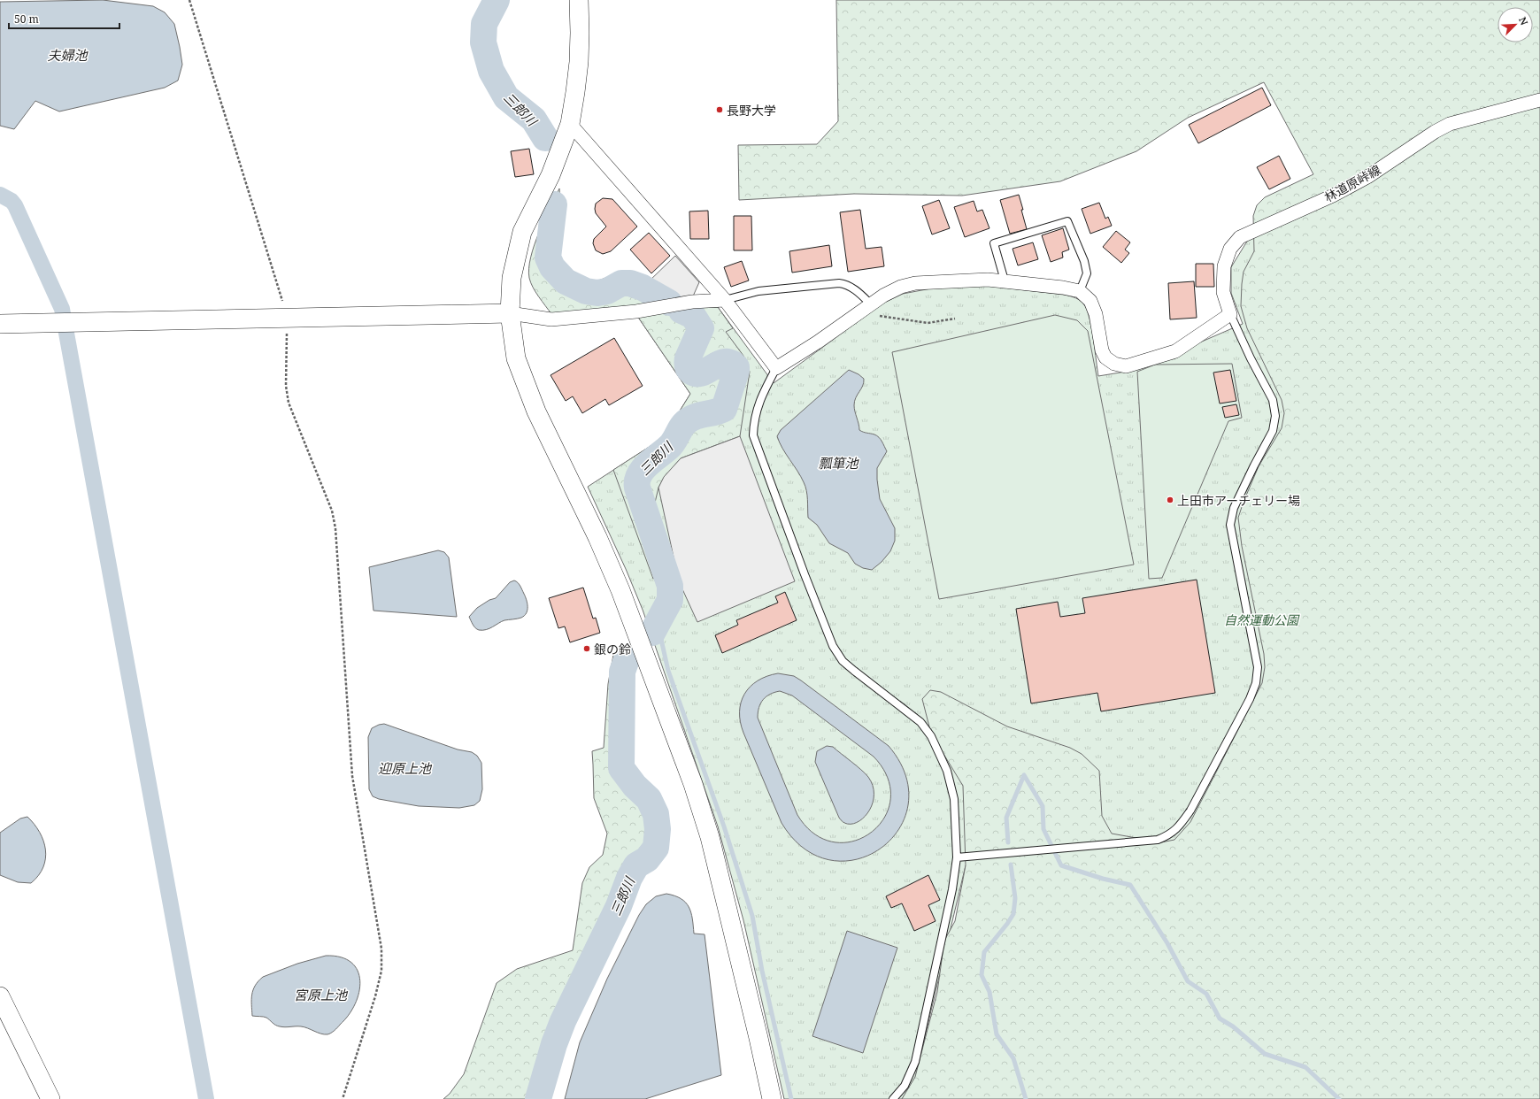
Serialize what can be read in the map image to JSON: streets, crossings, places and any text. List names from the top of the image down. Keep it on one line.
{"streets":{"street":["林道原峠線"]},"water":["夫婦池","三郎川","瓢箪池","迎原上池","宮原上池"],"parks":["自然運動公園"],"places":["長野大学","上田市アーチェリー場","銀の鈴"],"scale_bar":"50 m","north":"top right"}
